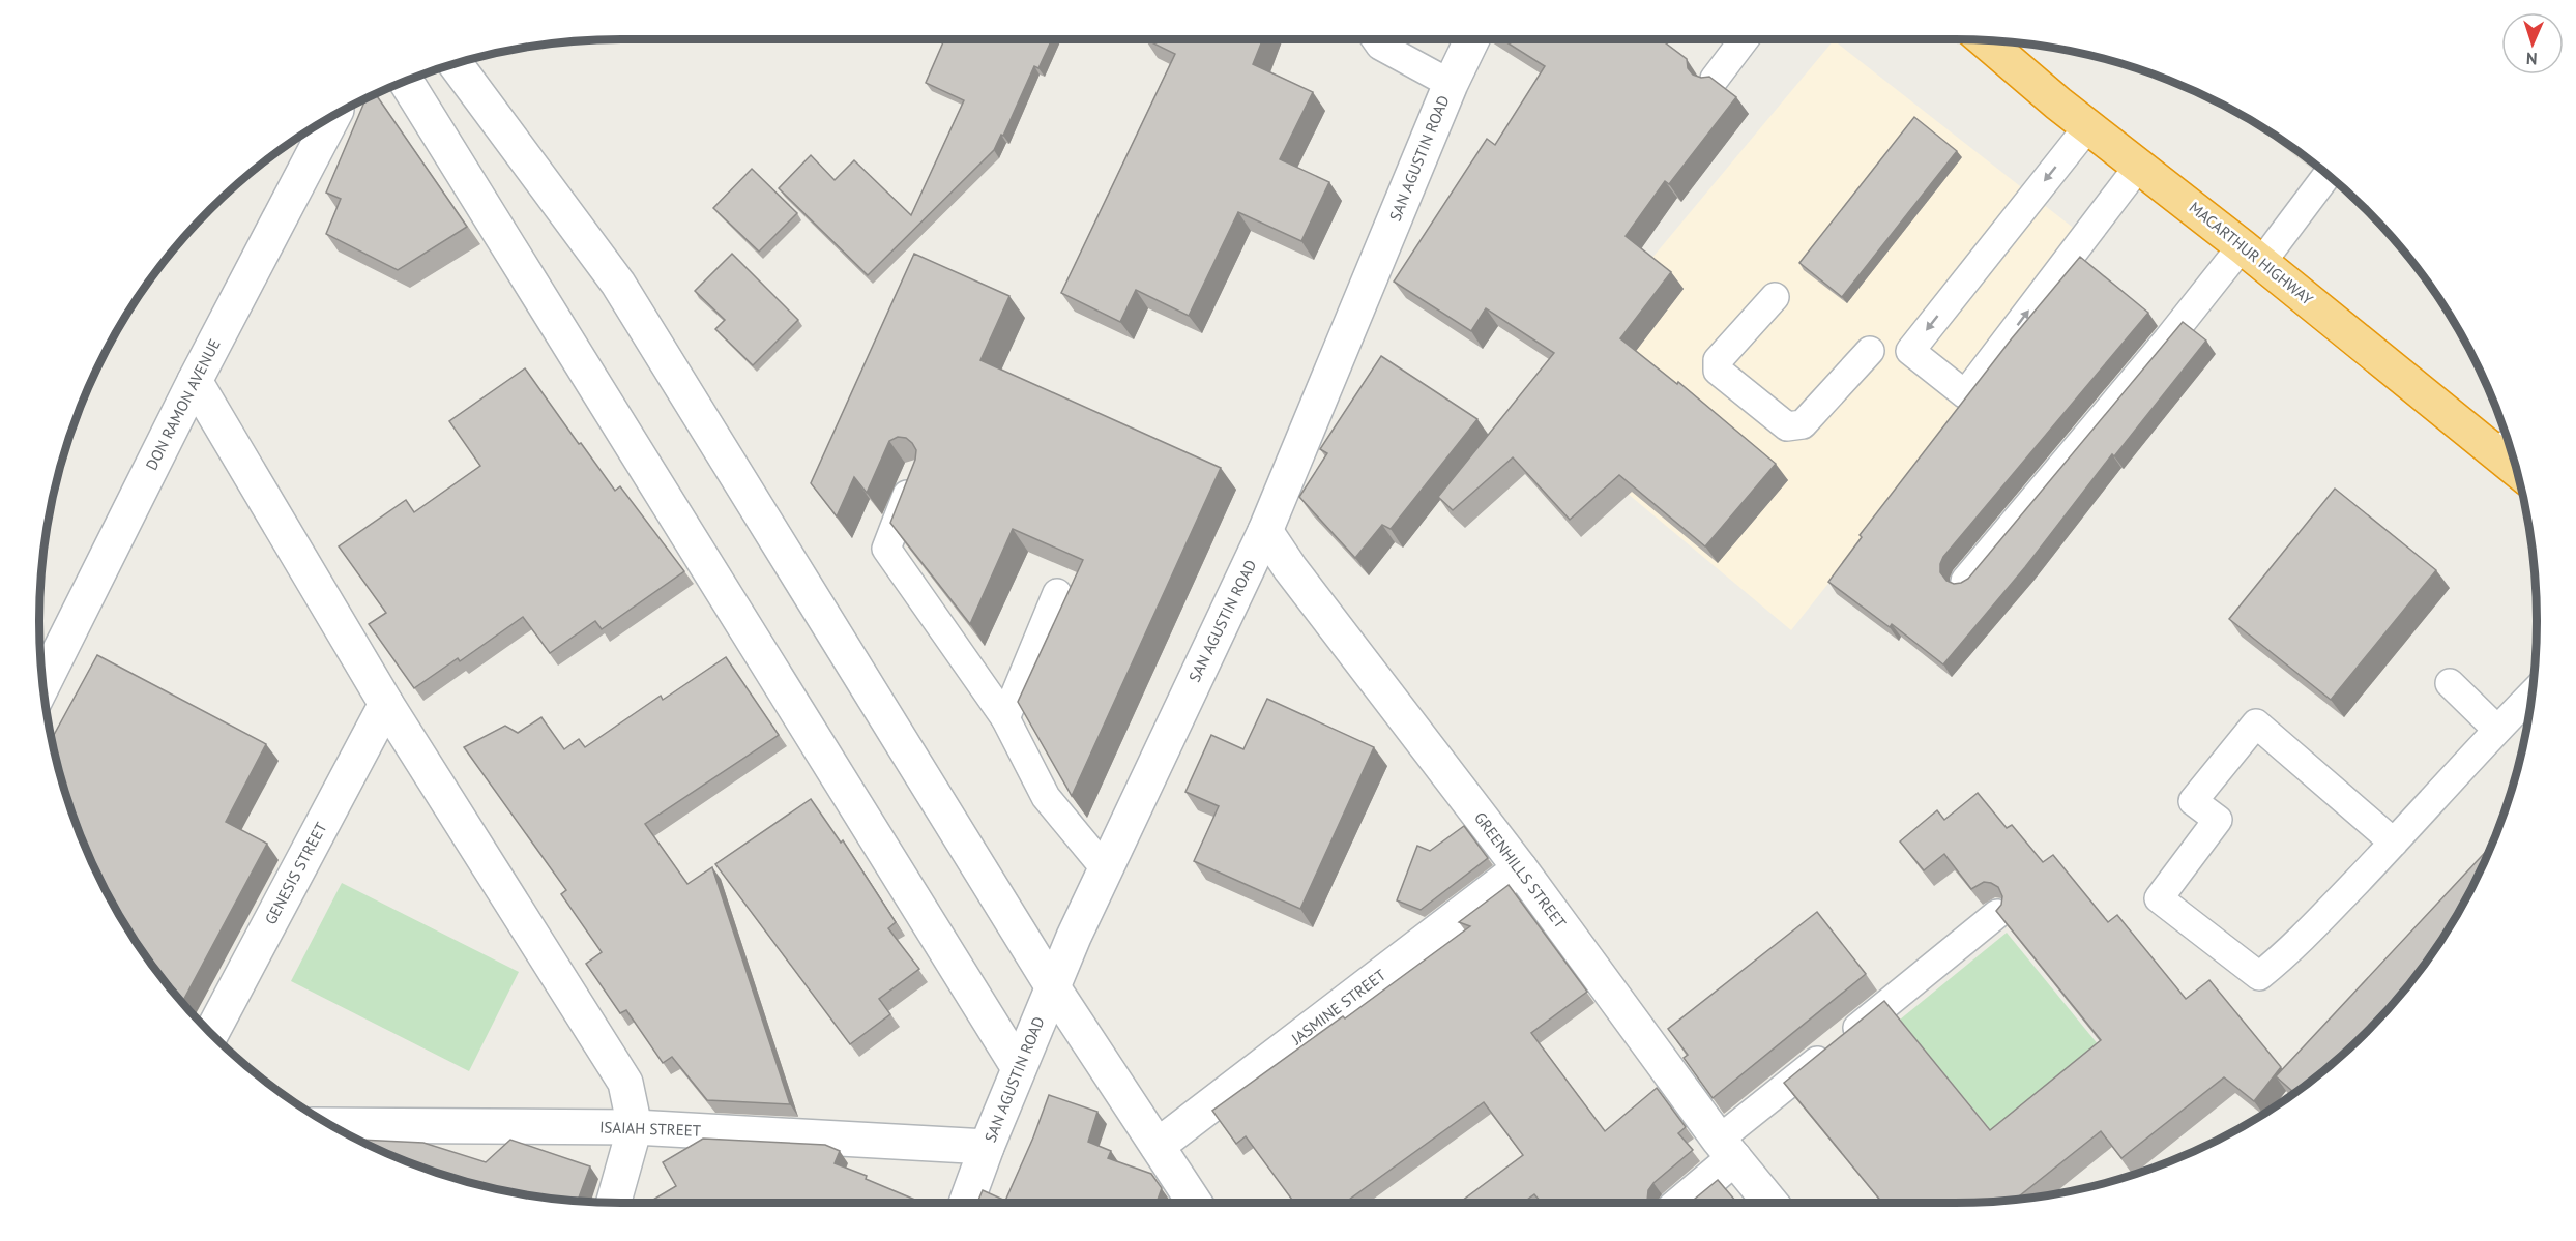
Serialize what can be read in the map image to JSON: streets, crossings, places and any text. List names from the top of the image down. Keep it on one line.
{"streets":{"highway":["MACARTHUR HIGHWAY"],"street":["SAN AGUSTIN ROAD","DON RAMON AVENUE","GREENHILLS STREET","GENESIS STREET","JASMINE STREET","ISAIAH STREET"]},"crossings":[["SAN AGUSTIN ROAD","GREENHILLS STREET"],["SAN AGUSTIN ROAD","ISAIAH STREET"],["GREENHILLS STREET","JASMINE STREET"]],"north":"bottom"}
